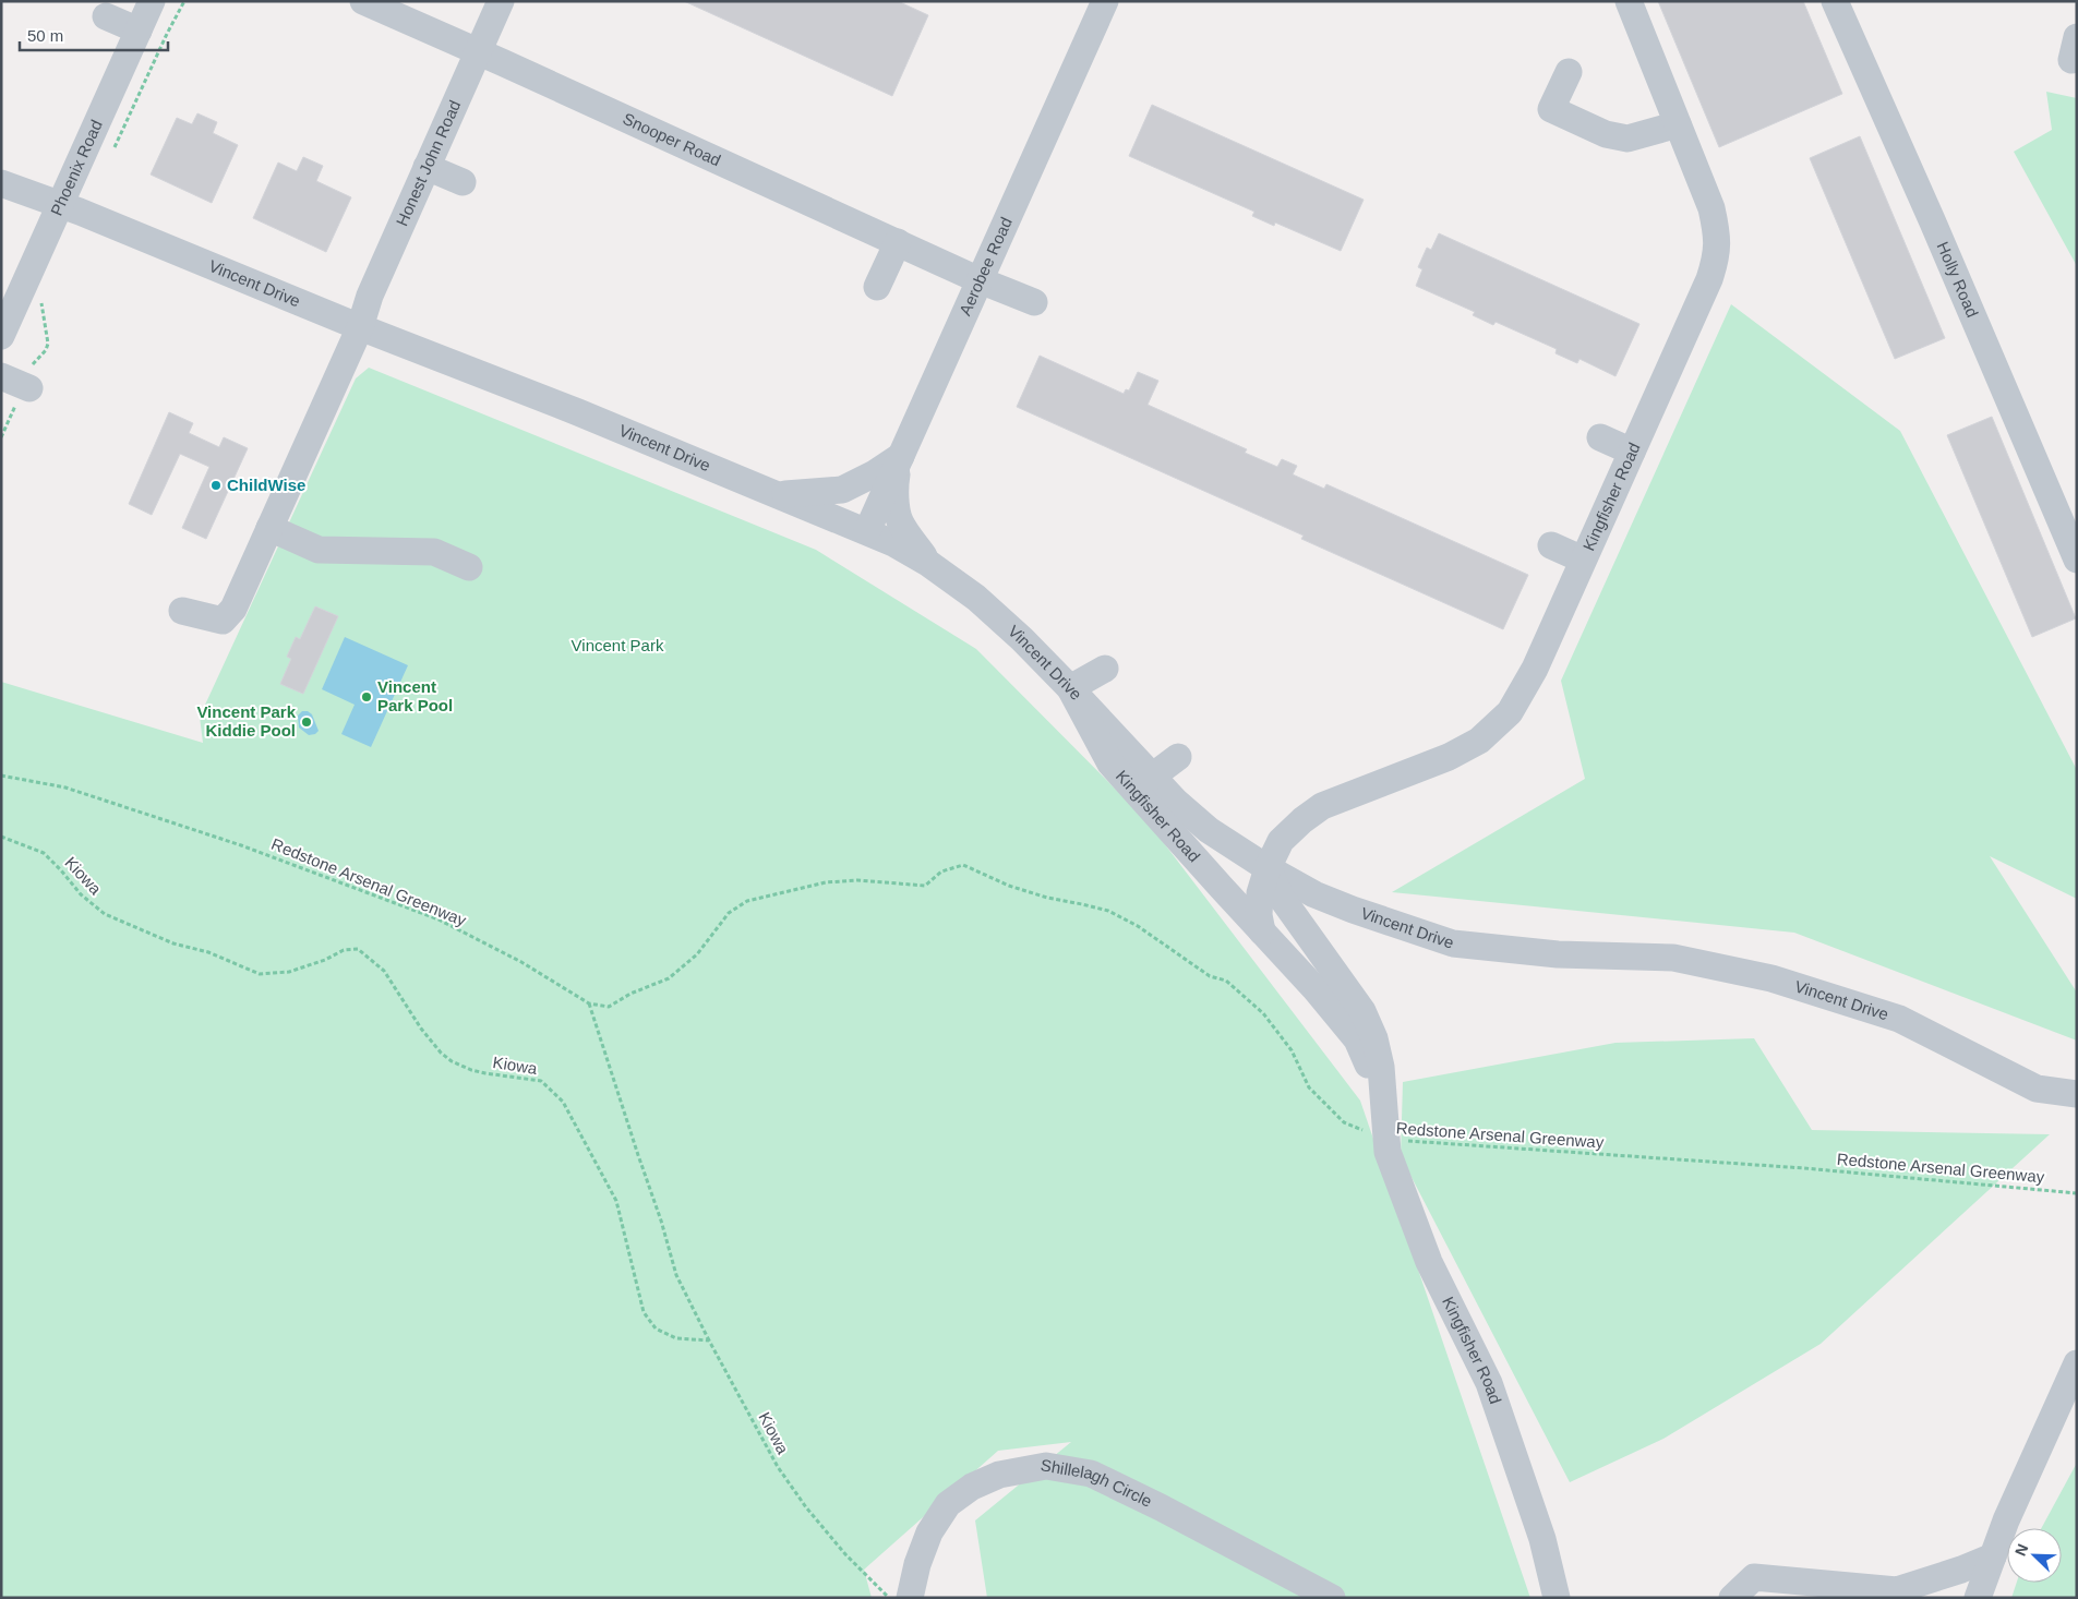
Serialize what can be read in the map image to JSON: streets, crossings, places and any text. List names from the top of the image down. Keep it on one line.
{"streets":{"street":["Snooper Road","Honest John Road","Phoenix Road","Aerobee Road","Holly Road","Vincent Drive","Kingfisher Road","Shillelagh Circle"],"path":["Kiowa","Redstone Arsenal Greenway"]},"crossings":[["Snooper Road","Honest John Road"],["Snooper Road","Aerobee Road"],["Honest John Road","Vincent Drive"],["Phoenix Road","Vincent Drive"],["Aerobee Road","Vincent Drive"],["Vincent Drive","Kingfisher Road"],["Kingfisher Road","Redstone Arsenal Greenway"]],"parks":["Vincent Park"],"places":["ChildWise","Vincent Park Pool","Vincent Park Kiddie Pool"],"scale_bar":"50 m","north":"top left"}
